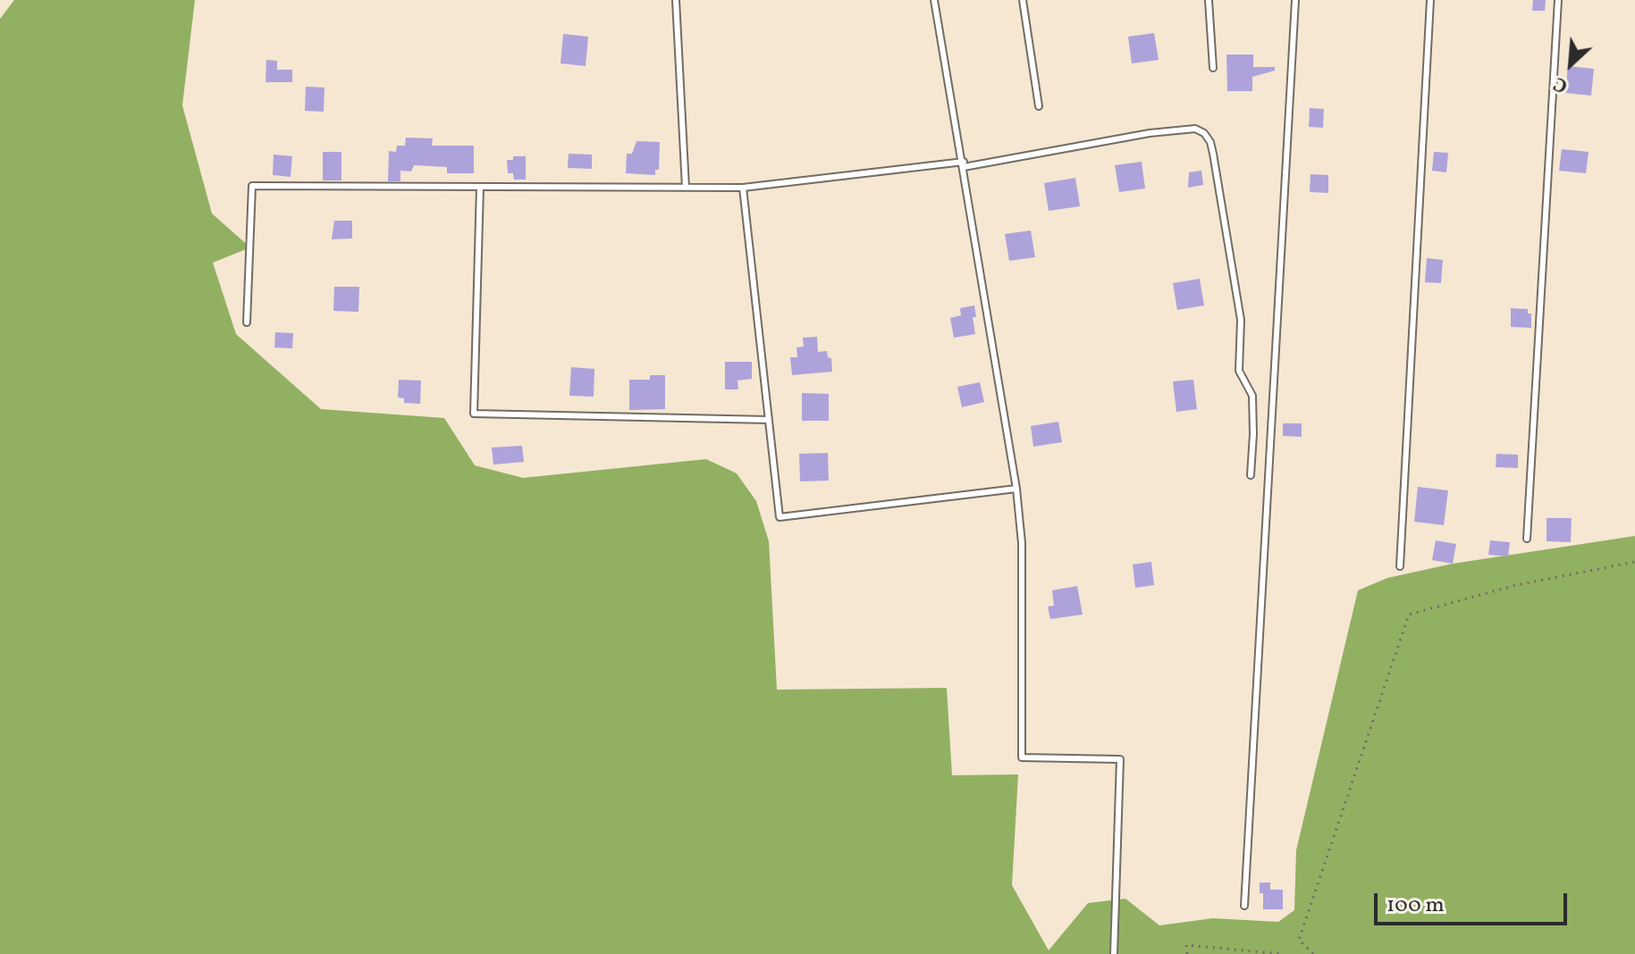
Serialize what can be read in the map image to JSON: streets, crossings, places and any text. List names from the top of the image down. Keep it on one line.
{"scale_bar":"100 m","north":"bottom left"}
